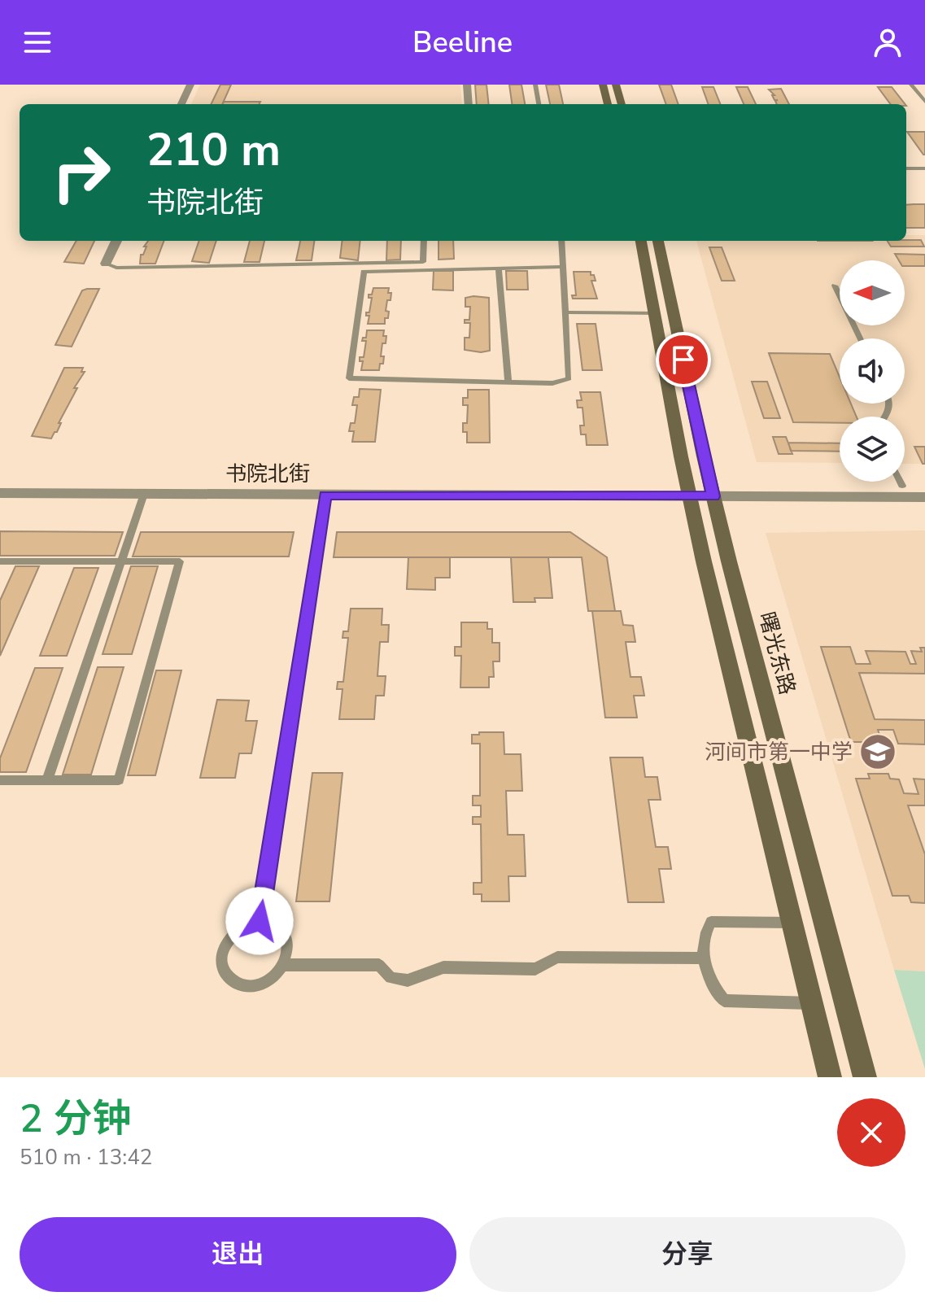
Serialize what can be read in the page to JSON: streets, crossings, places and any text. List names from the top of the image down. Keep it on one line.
{"streets":{"main road":["曙光东路"],"street":["书院北街"]},"crossings":[["书院北街","曙光东路"]],"places":{"school or university":["河间市第一中学"]},"north":"left","page":{"header":"Beeline","turn":["210 m","书院北街"],"heading":["2 分钟","510 m · 13:42"],"buttons":["退出","分享"]}}
